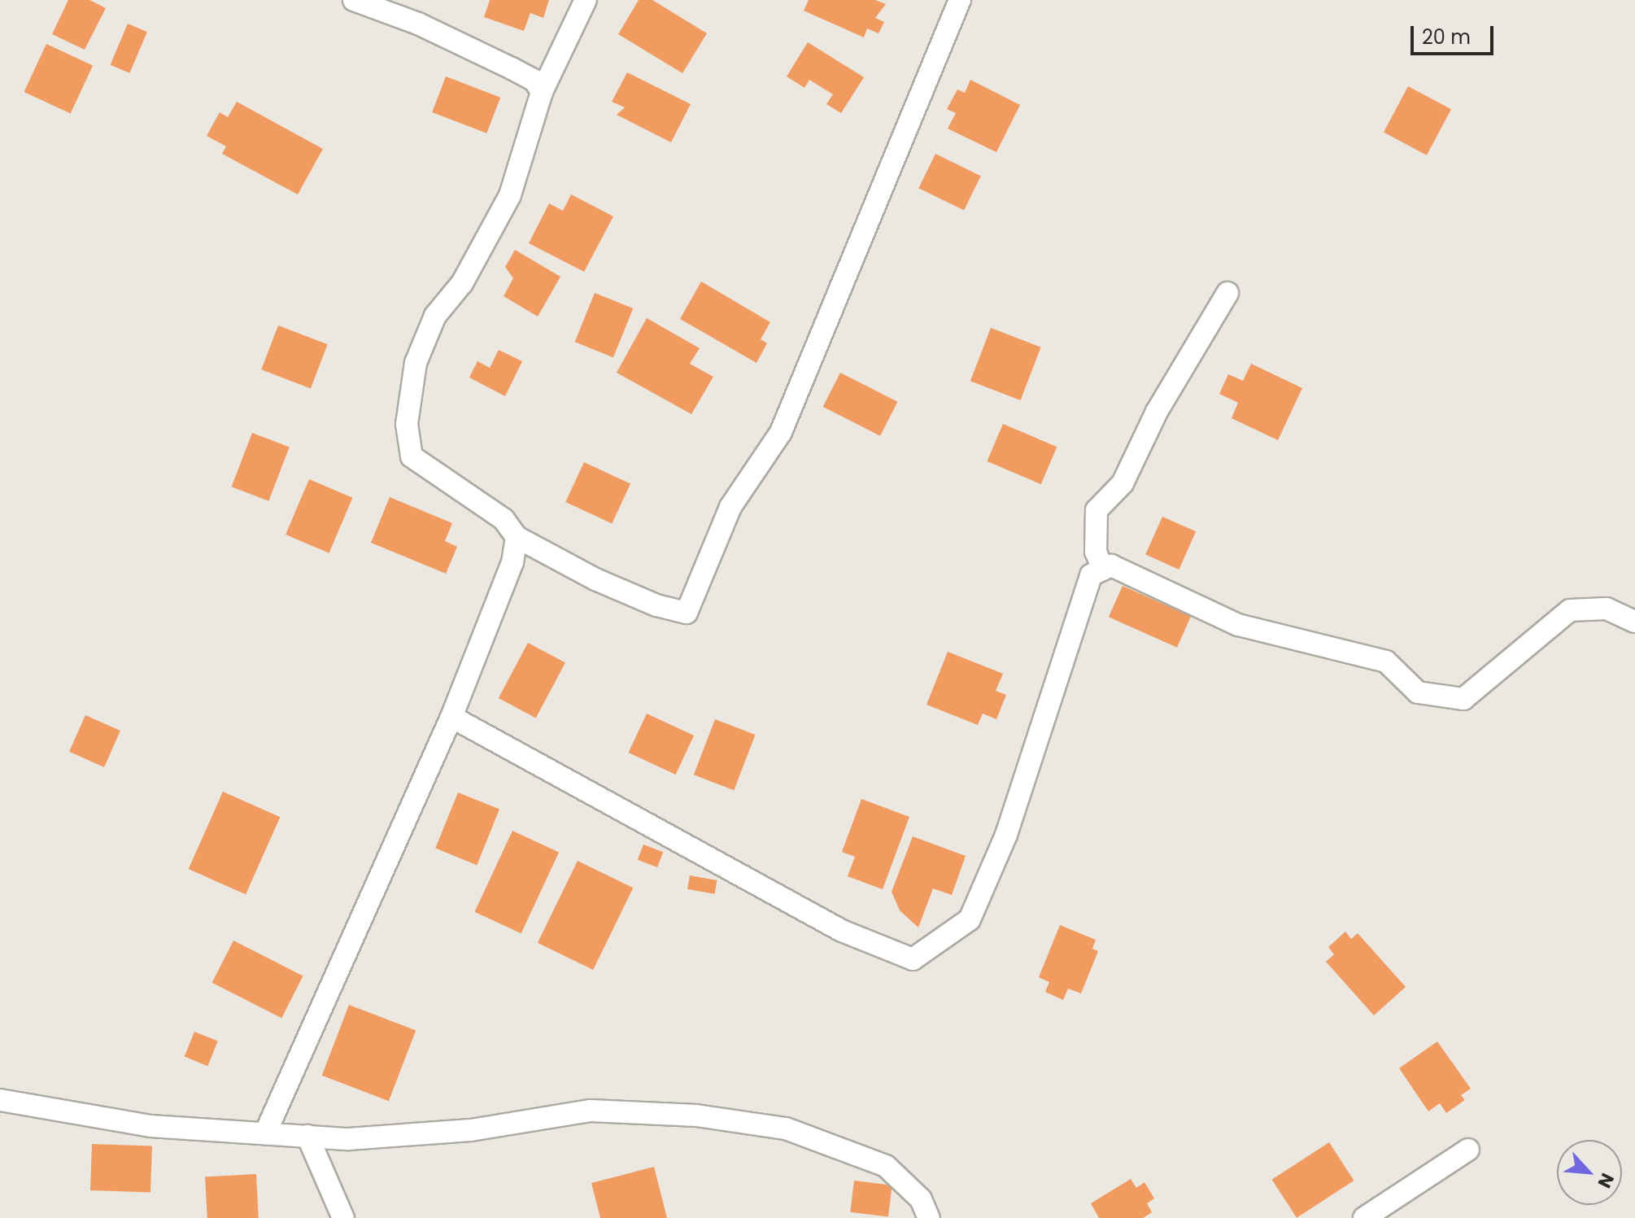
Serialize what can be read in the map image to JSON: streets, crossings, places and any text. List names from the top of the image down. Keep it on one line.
{"scale_bar":"20 m","north":"bottom right"}
